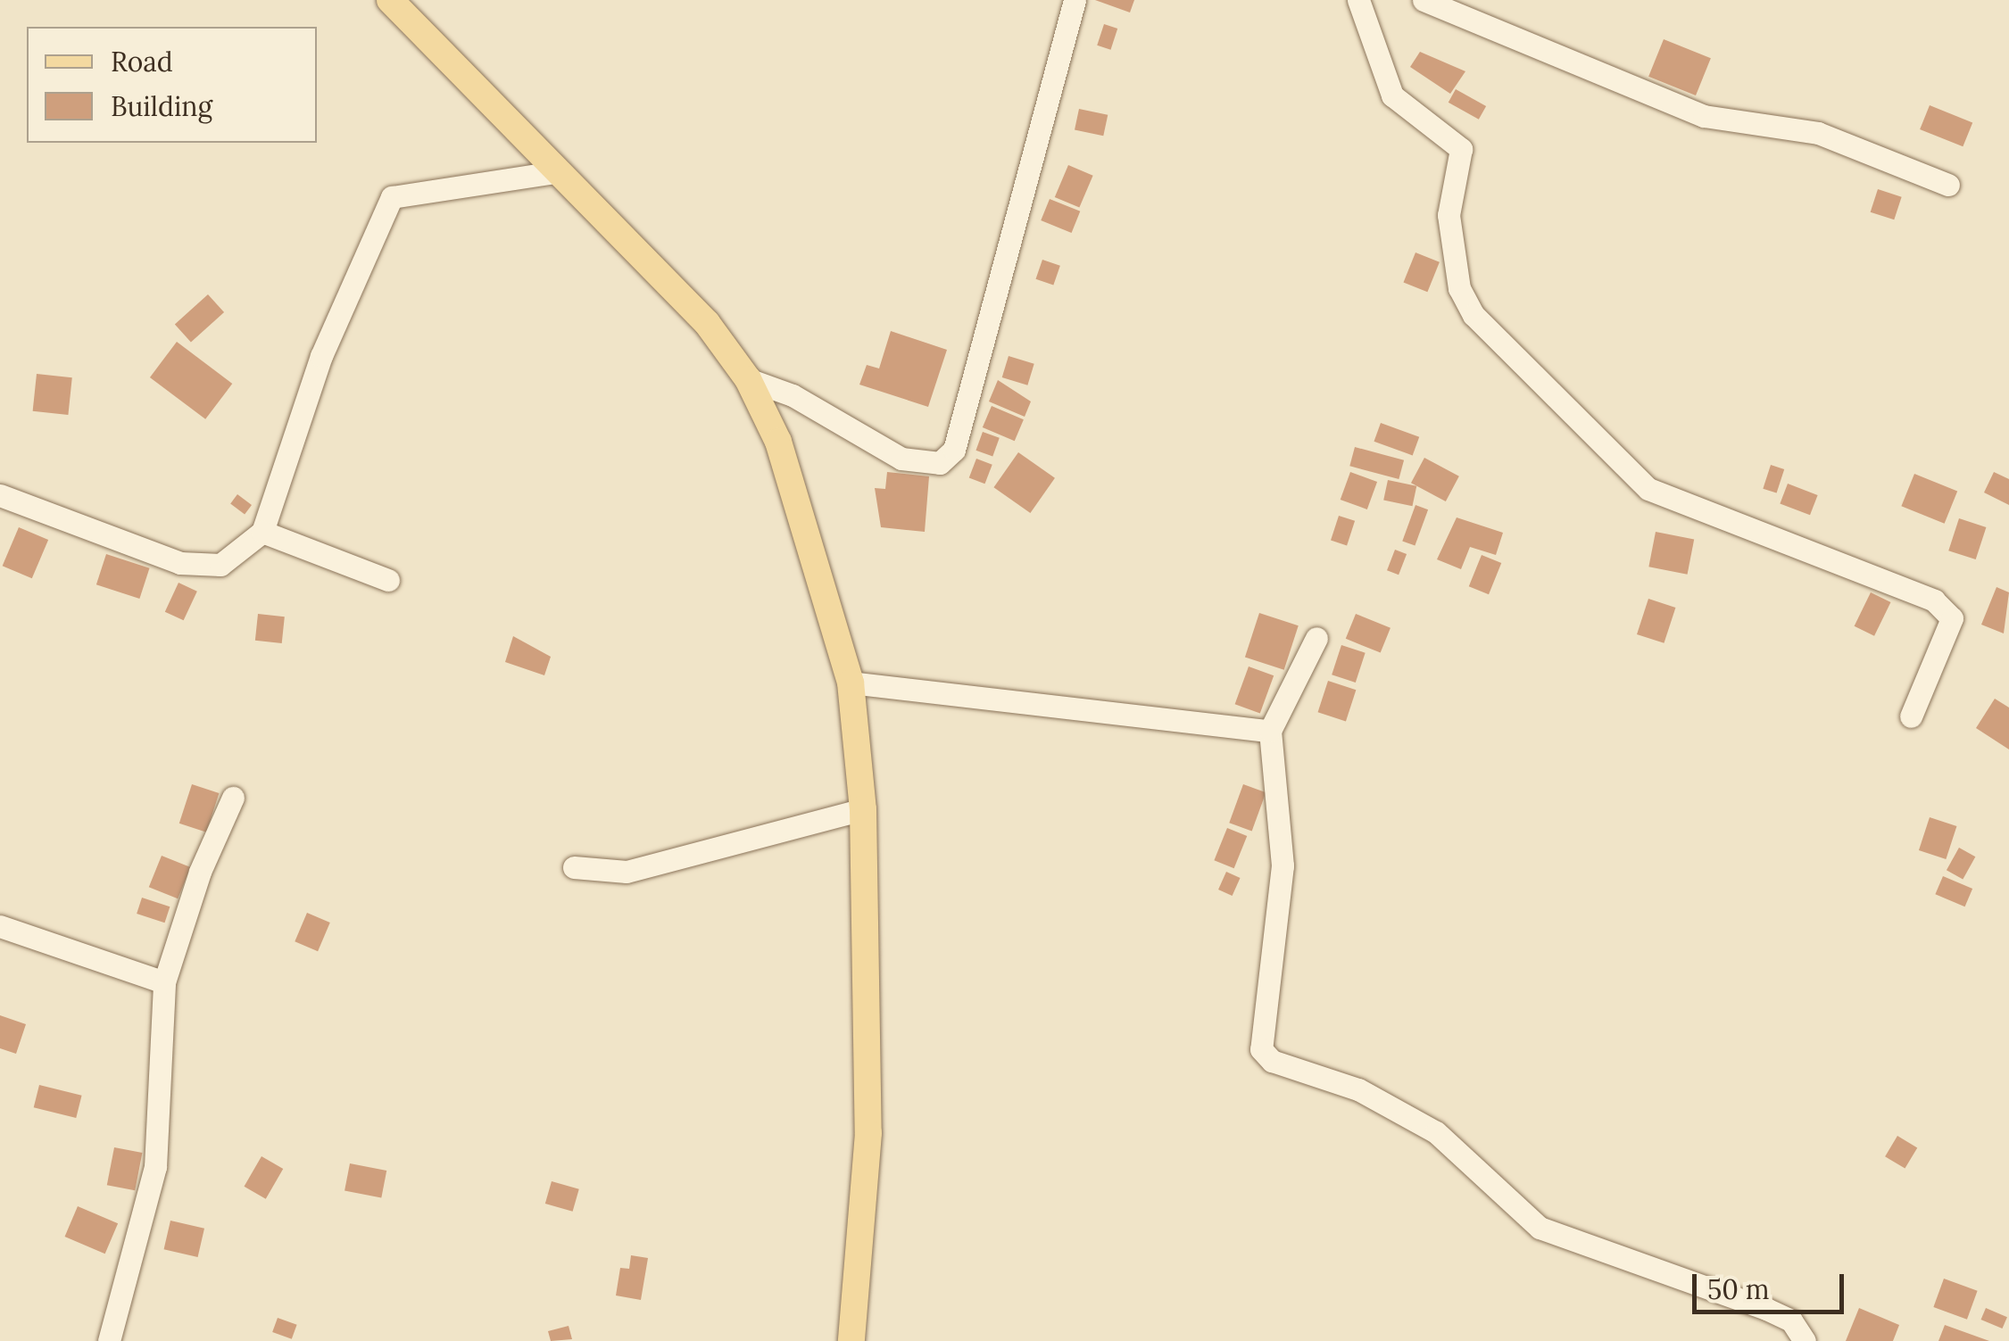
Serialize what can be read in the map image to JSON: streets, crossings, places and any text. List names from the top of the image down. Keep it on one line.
{"legend":["Road","Building"],"scale_bar":"50 m"}
